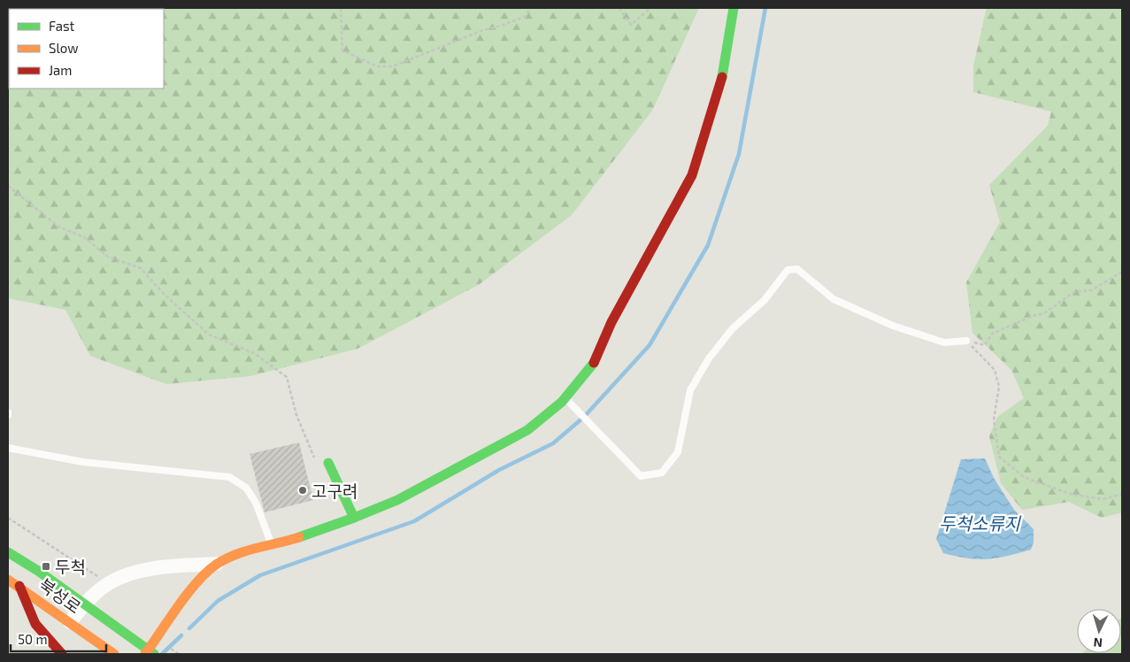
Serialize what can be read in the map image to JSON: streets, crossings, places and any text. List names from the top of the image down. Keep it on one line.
{"streets":{"street":["북성로"]},"water":["두척소류지"],"places":{"other":["고구려"],"transit":["두척"]},"legend":["Fast","Slow","Jam"],"scale_bar":"50 m","north":"bottom"}
